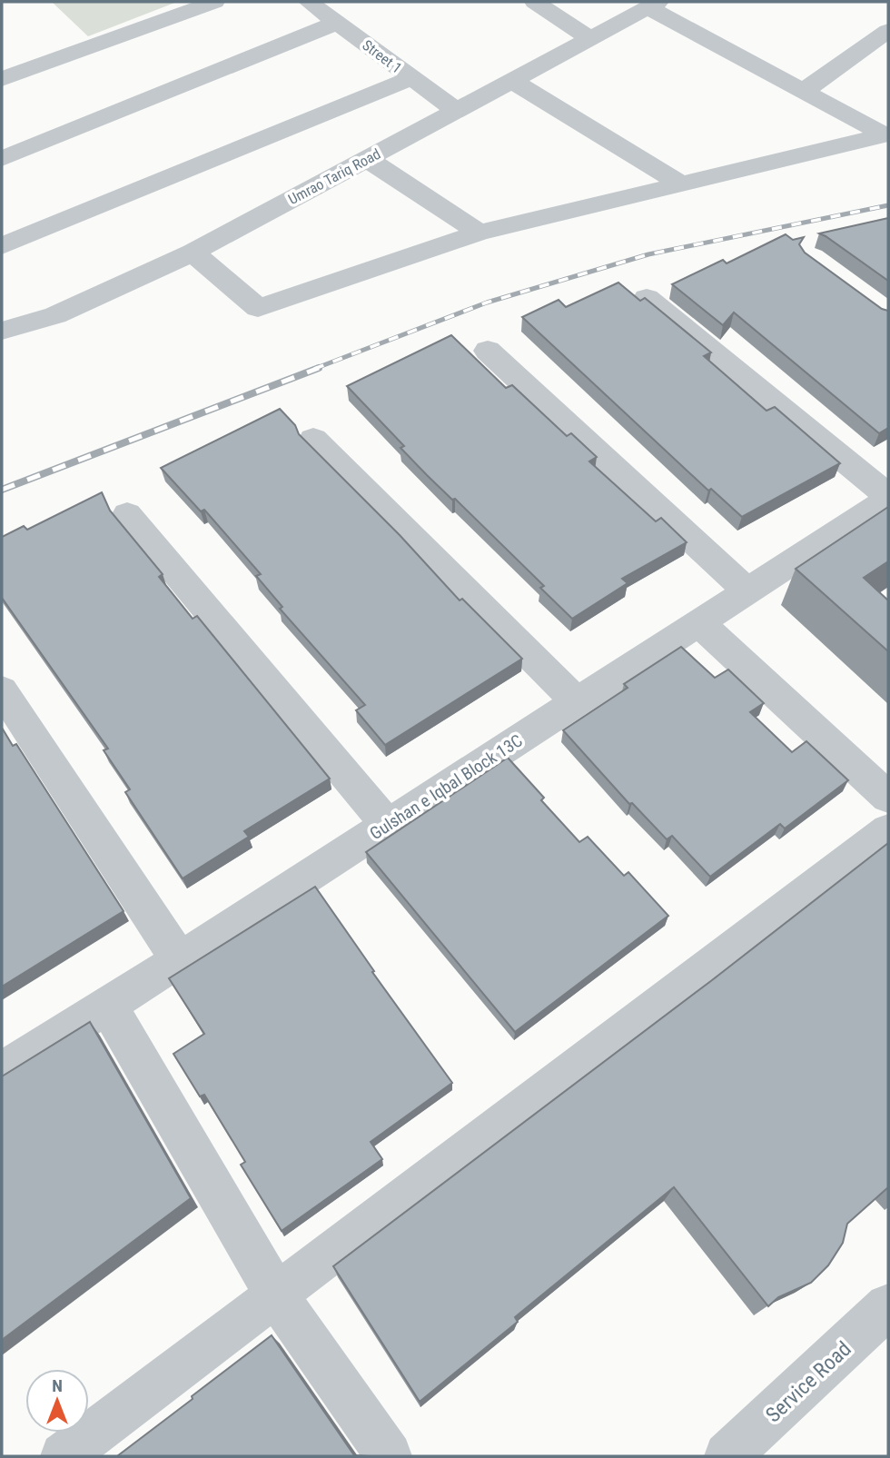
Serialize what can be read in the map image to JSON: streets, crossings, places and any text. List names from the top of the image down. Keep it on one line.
{"streets":{"street":["Street 1","Umrao Tariq Road","Gulshan e Iqbal Block 13C","Service Road"]},"crossings":[["Street 1","Umrao Tariq Road"]],"north":"top"}
